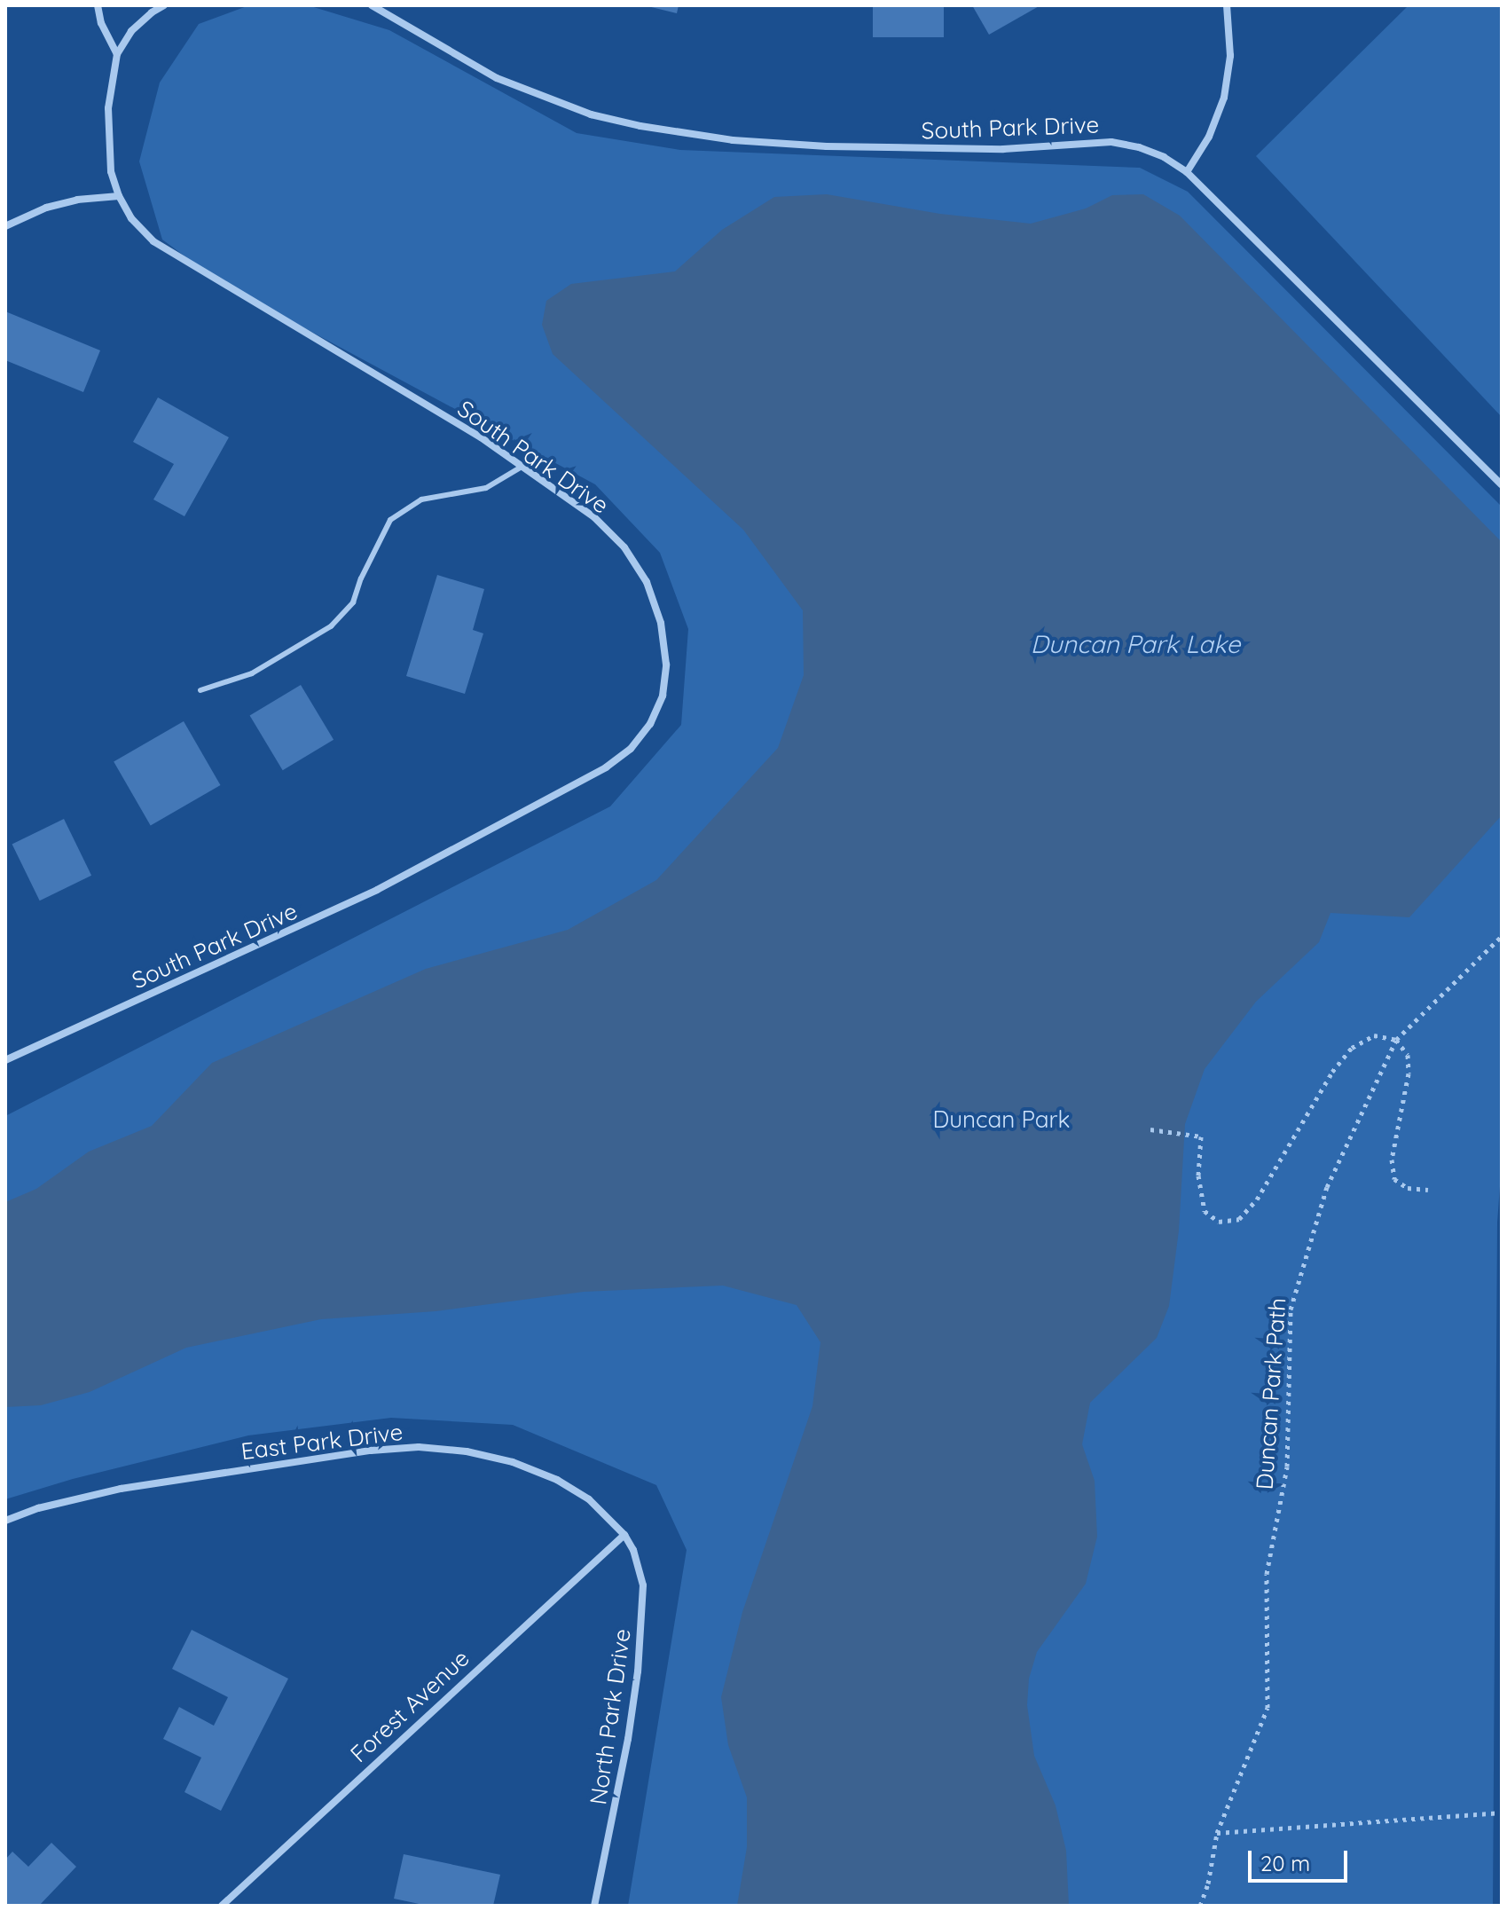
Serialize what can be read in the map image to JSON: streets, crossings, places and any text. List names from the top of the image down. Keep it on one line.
{"streets":{"street":["South Park Drive","East Park Drive","Forest Avenue","North Park Drive"],"path":["Duncan Park Path"]},"crossings":[["East Park Drive","Forest Avenue"],["East Park Drive","North Park Drive"],["Forest Avenue","North Park Drive"]],"water":["Duncan Park Lake"],"parks":["Duncan Park"],"scale_bar":"20 m"}
